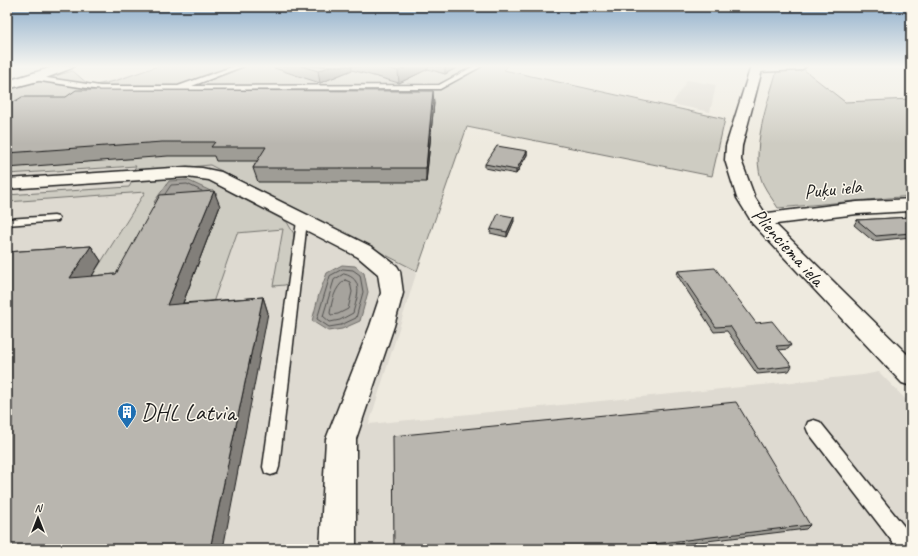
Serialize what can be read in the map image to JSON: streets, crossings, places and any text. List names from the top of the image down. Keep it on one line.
{"streets":{"street":["Puķu iela","Plieņciema iela"]},"crossings":[["Puķu iela","Plieņciema iela"]],"places":{"building":["DHL Latvia"]},"north":"top"}
